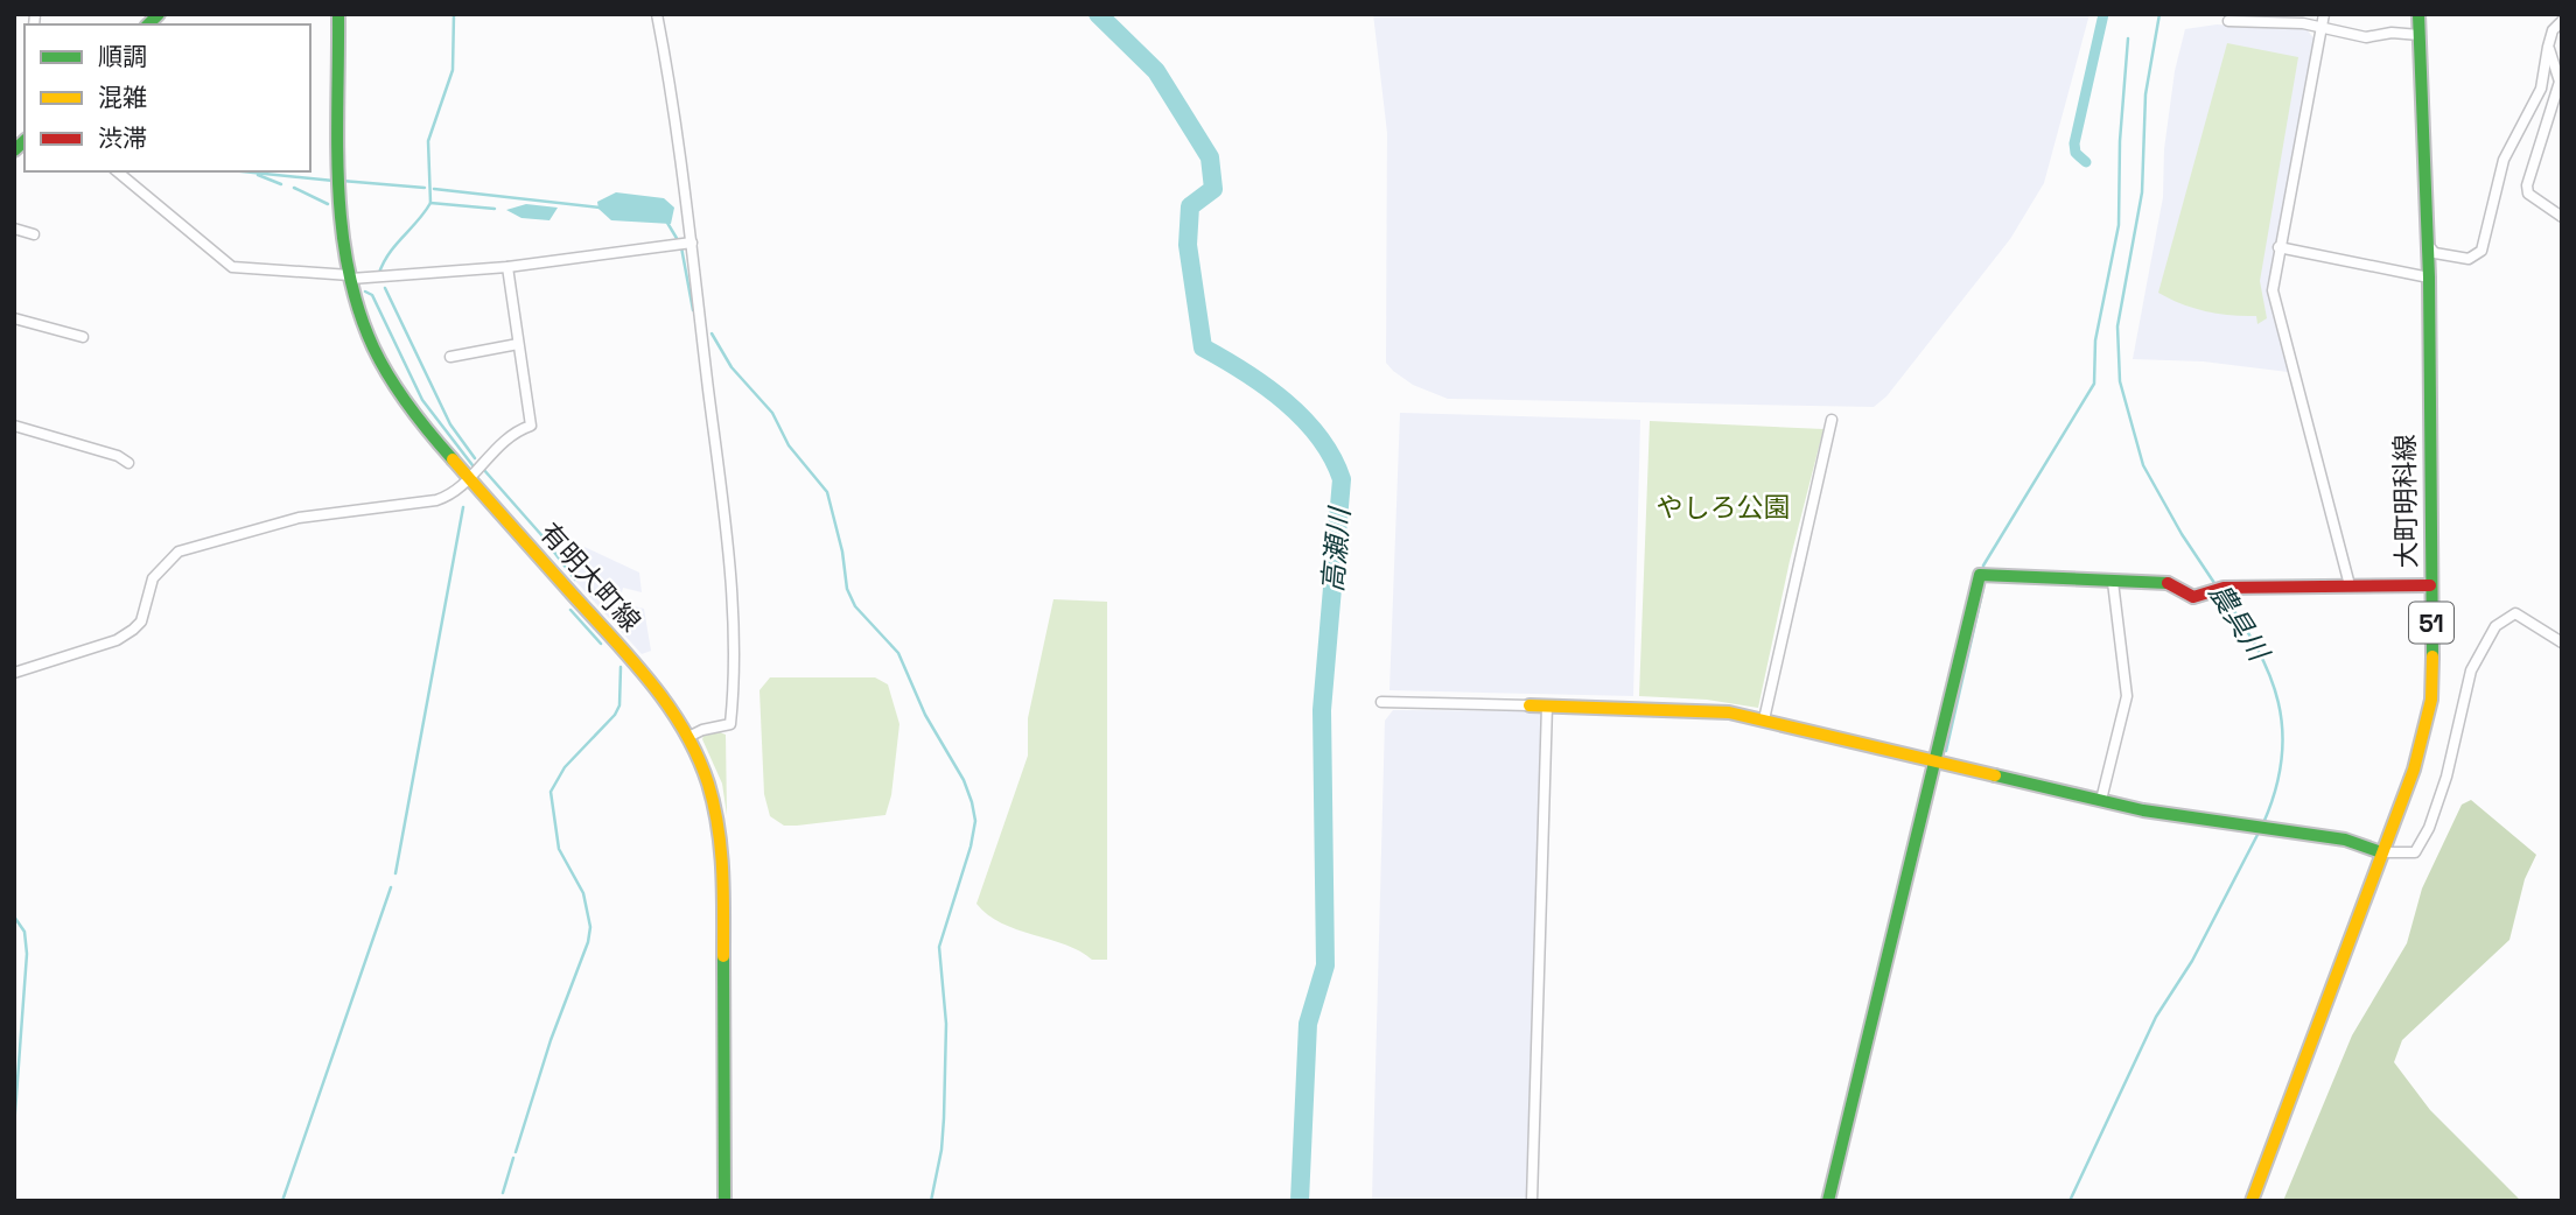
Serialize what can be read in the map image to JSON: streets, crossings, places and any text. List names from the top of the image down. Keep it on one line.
{"streets":{"main road":["大町明科線","有明大町線","51"]},"water":["高瀬川","農具川"],"parks":["やしろ公園"],"legend":["順調","混雑","渋滞"]}
